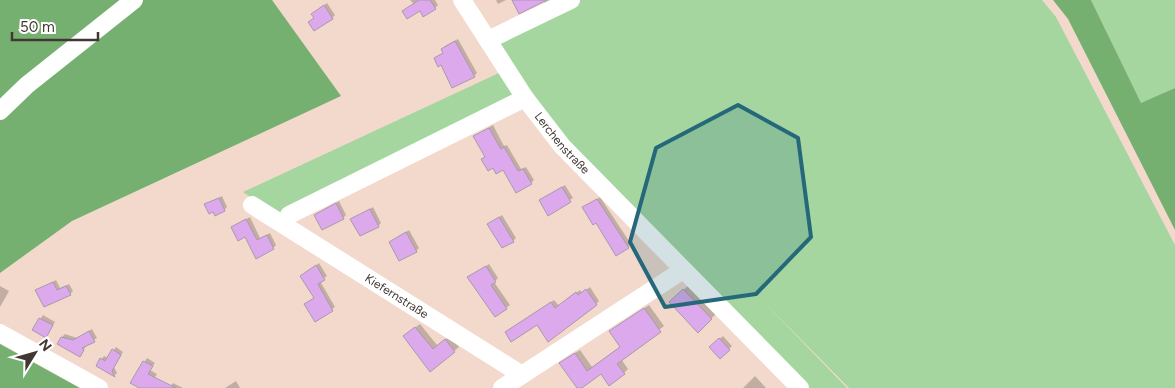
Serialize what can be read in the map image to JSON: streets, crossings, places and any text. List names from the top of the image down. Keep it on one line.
{"streets":{"street":["Lerchenstraße","Kiefernstraße"]},"scale_bar":"50 m","north":"top right"}
